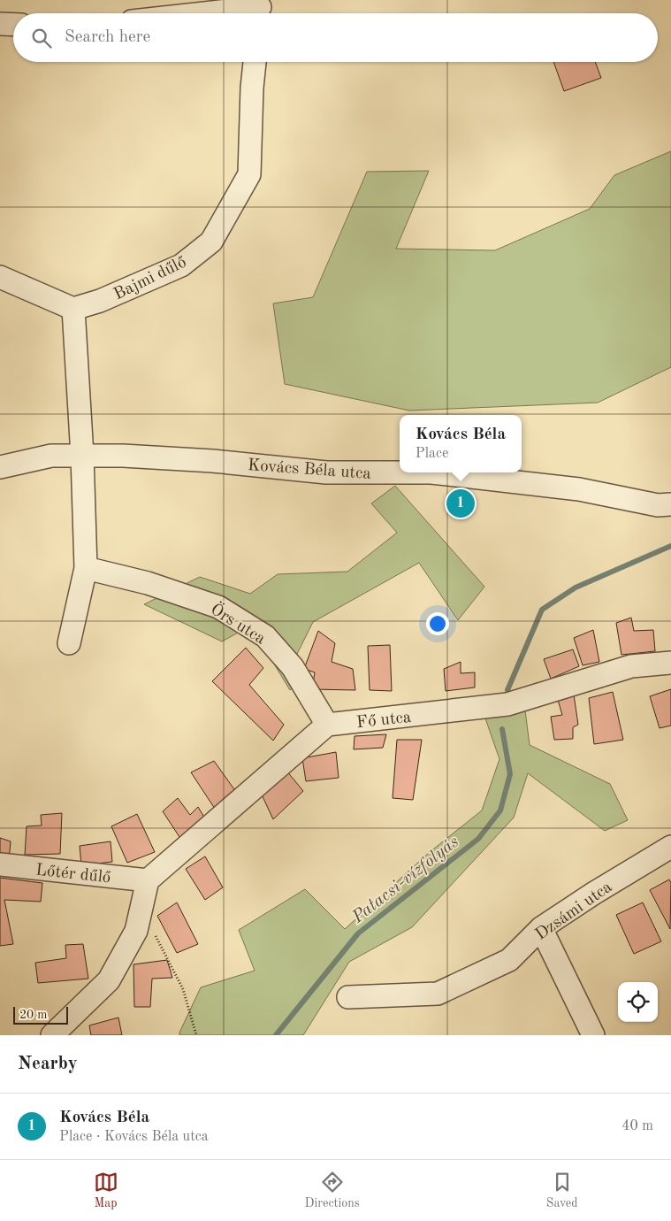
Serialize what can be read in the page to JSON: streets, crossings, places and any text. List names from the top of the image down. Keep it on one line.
{"streets":{"street":["Bajmi dűlő","Kovács Béla utca","Örs utca","Fő utca","Lőtér dűlő","Dzsámi utca"]},"crossings":[["Örs utca","Fő utca"]],"water":["Patacsi-vízfolyás"],"scale_bar":"20 m","page":{"search":"Search here","popup":["Kovács Béla","Place"],"pins":"1","scale":"20 m","heading":"Nearby","list":[{"mark":"1","name":"Kovács Béla","note":"Place · Kovács Béla utca","value":"40 m"}],"nav":["Map","Directions","Saved"]}}
